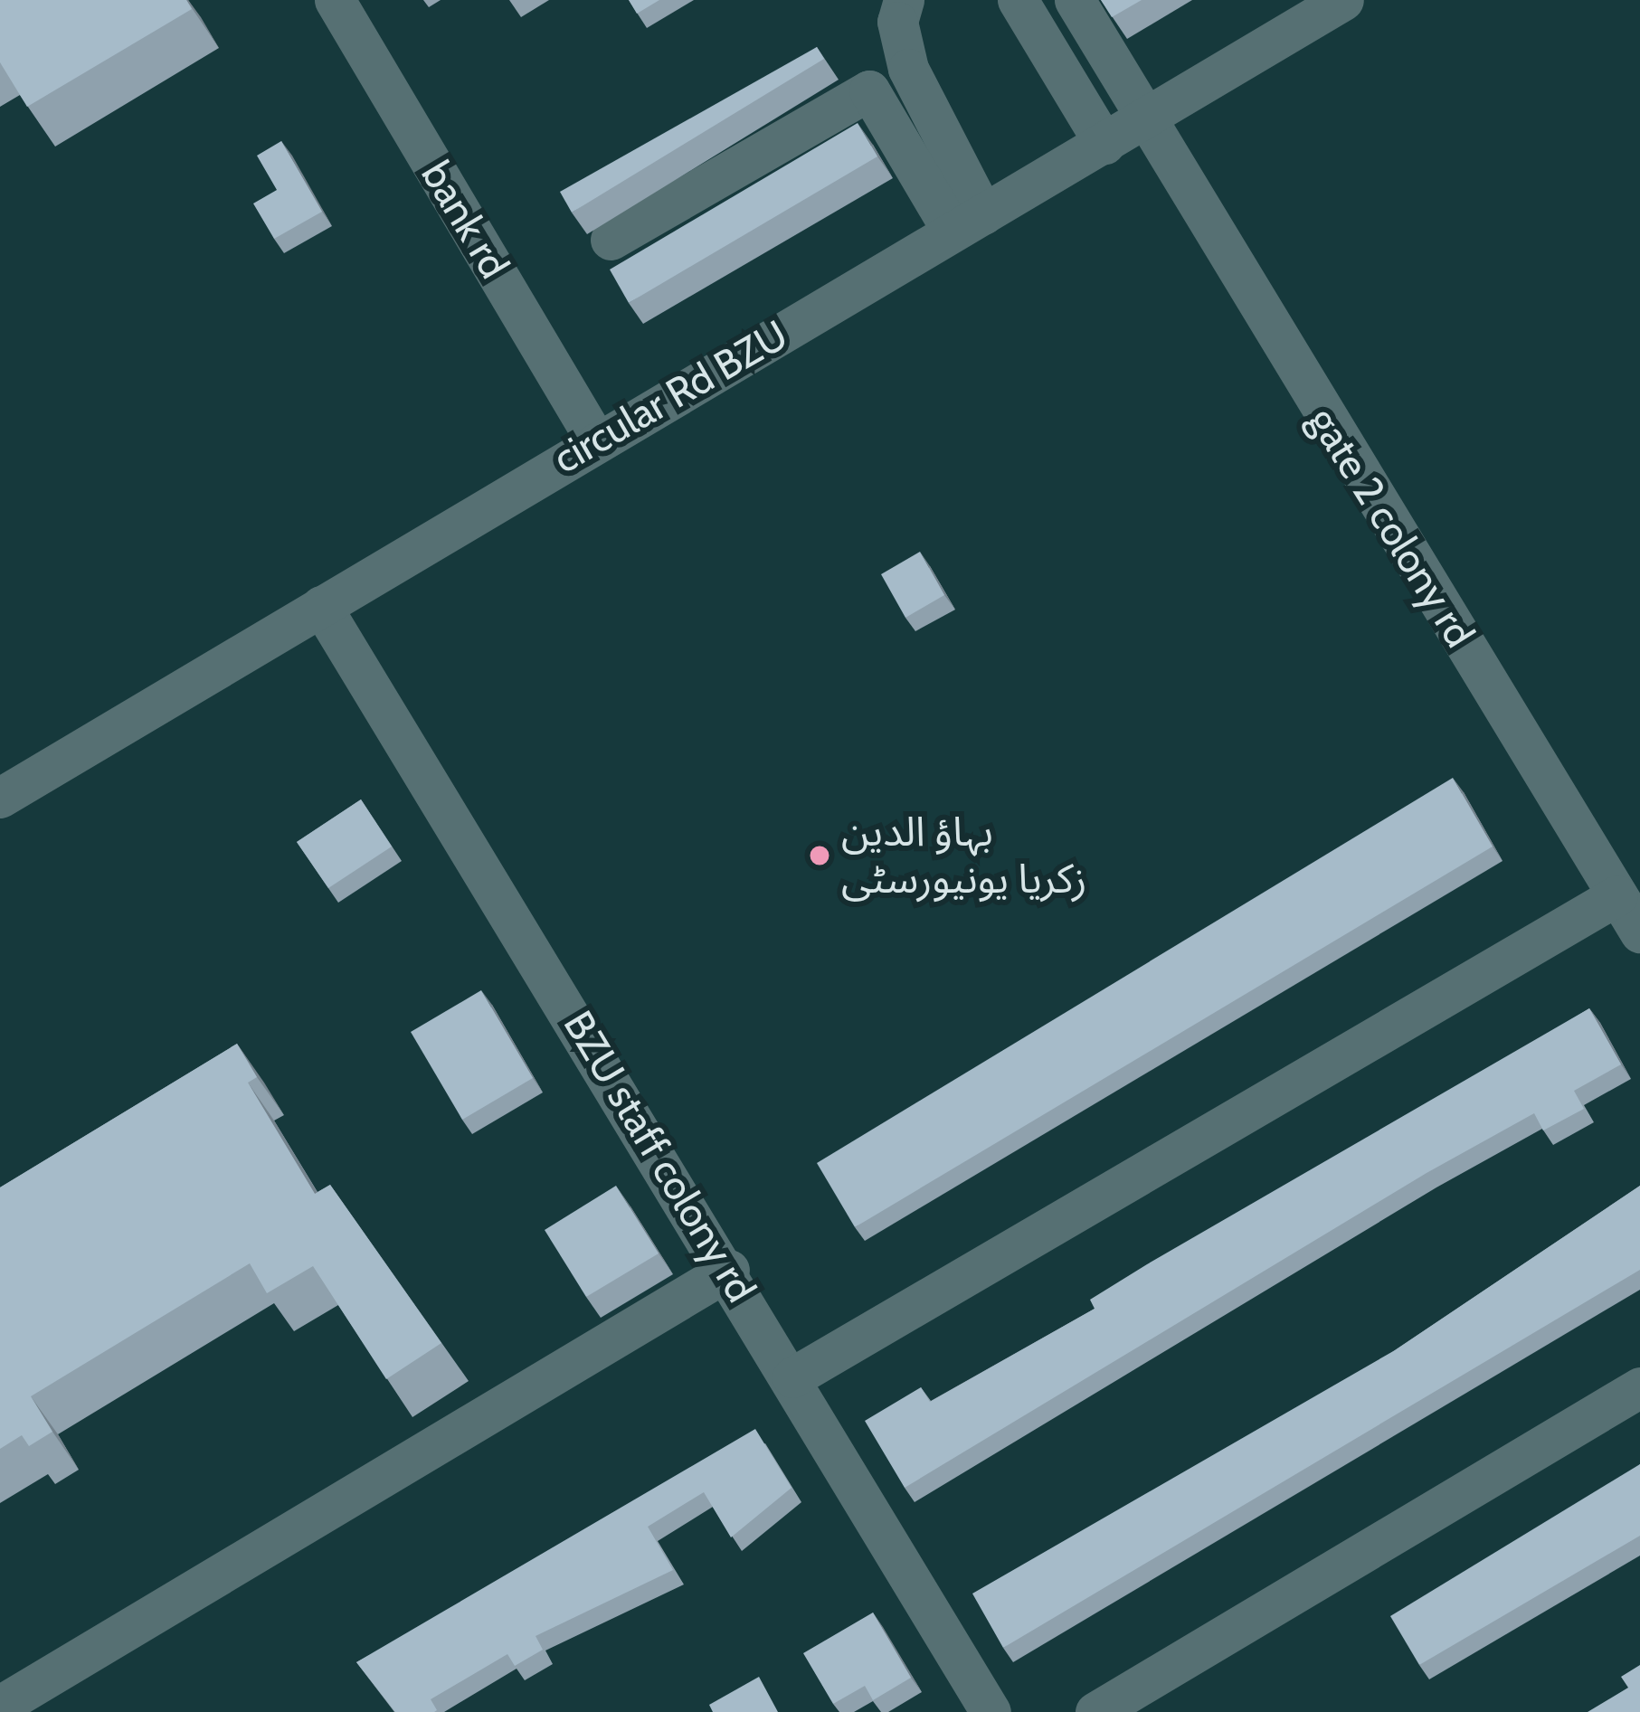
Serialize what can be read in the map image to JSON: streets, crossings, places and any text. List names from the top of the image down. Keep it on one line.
{"streets":{"street":["bank rd","circular Rd BZU","gate 2 colony rd","BZU staff colony rd"]},"crossings":[["bank rd","circular Rd BZU"],["circular Rd BZU","gate 2 colony rd"],["circular Rd BZU","BZU staff colony rd"]],"places":["بہاؤ الدین زکریا یونیورسٹی"]}
